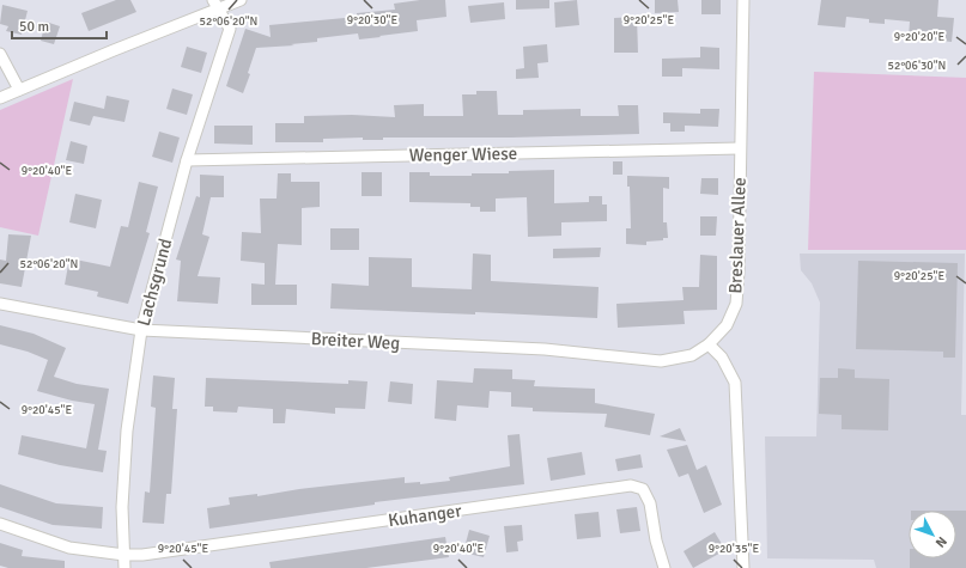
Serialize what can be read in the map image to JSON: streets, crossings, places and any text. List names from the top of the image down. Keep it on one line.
{"streets":{"street":["Wenger Wiese","Breslauer Allee","Lachsgrund","Breiter Weg","Kuhanger"]},"crossings":[["Wenger Wiese","Breslauer Allee"],["Wenger Wiese","Lachsgrund"],["Breslauer Allee","Breiter Weg"],["Lachsgrund","Breiter Weg"],["Lachsgrund","Kuhanger"]],"scale_bar":"50 m","north":"bottom right","coordinates":["9°20'30\"E","9°20'25\"E","52°06'20\"N","9°20'20\"E","52°06'30\"N","9°20'40\"E","9°20'45\"E","9°20'35\"E"]}
